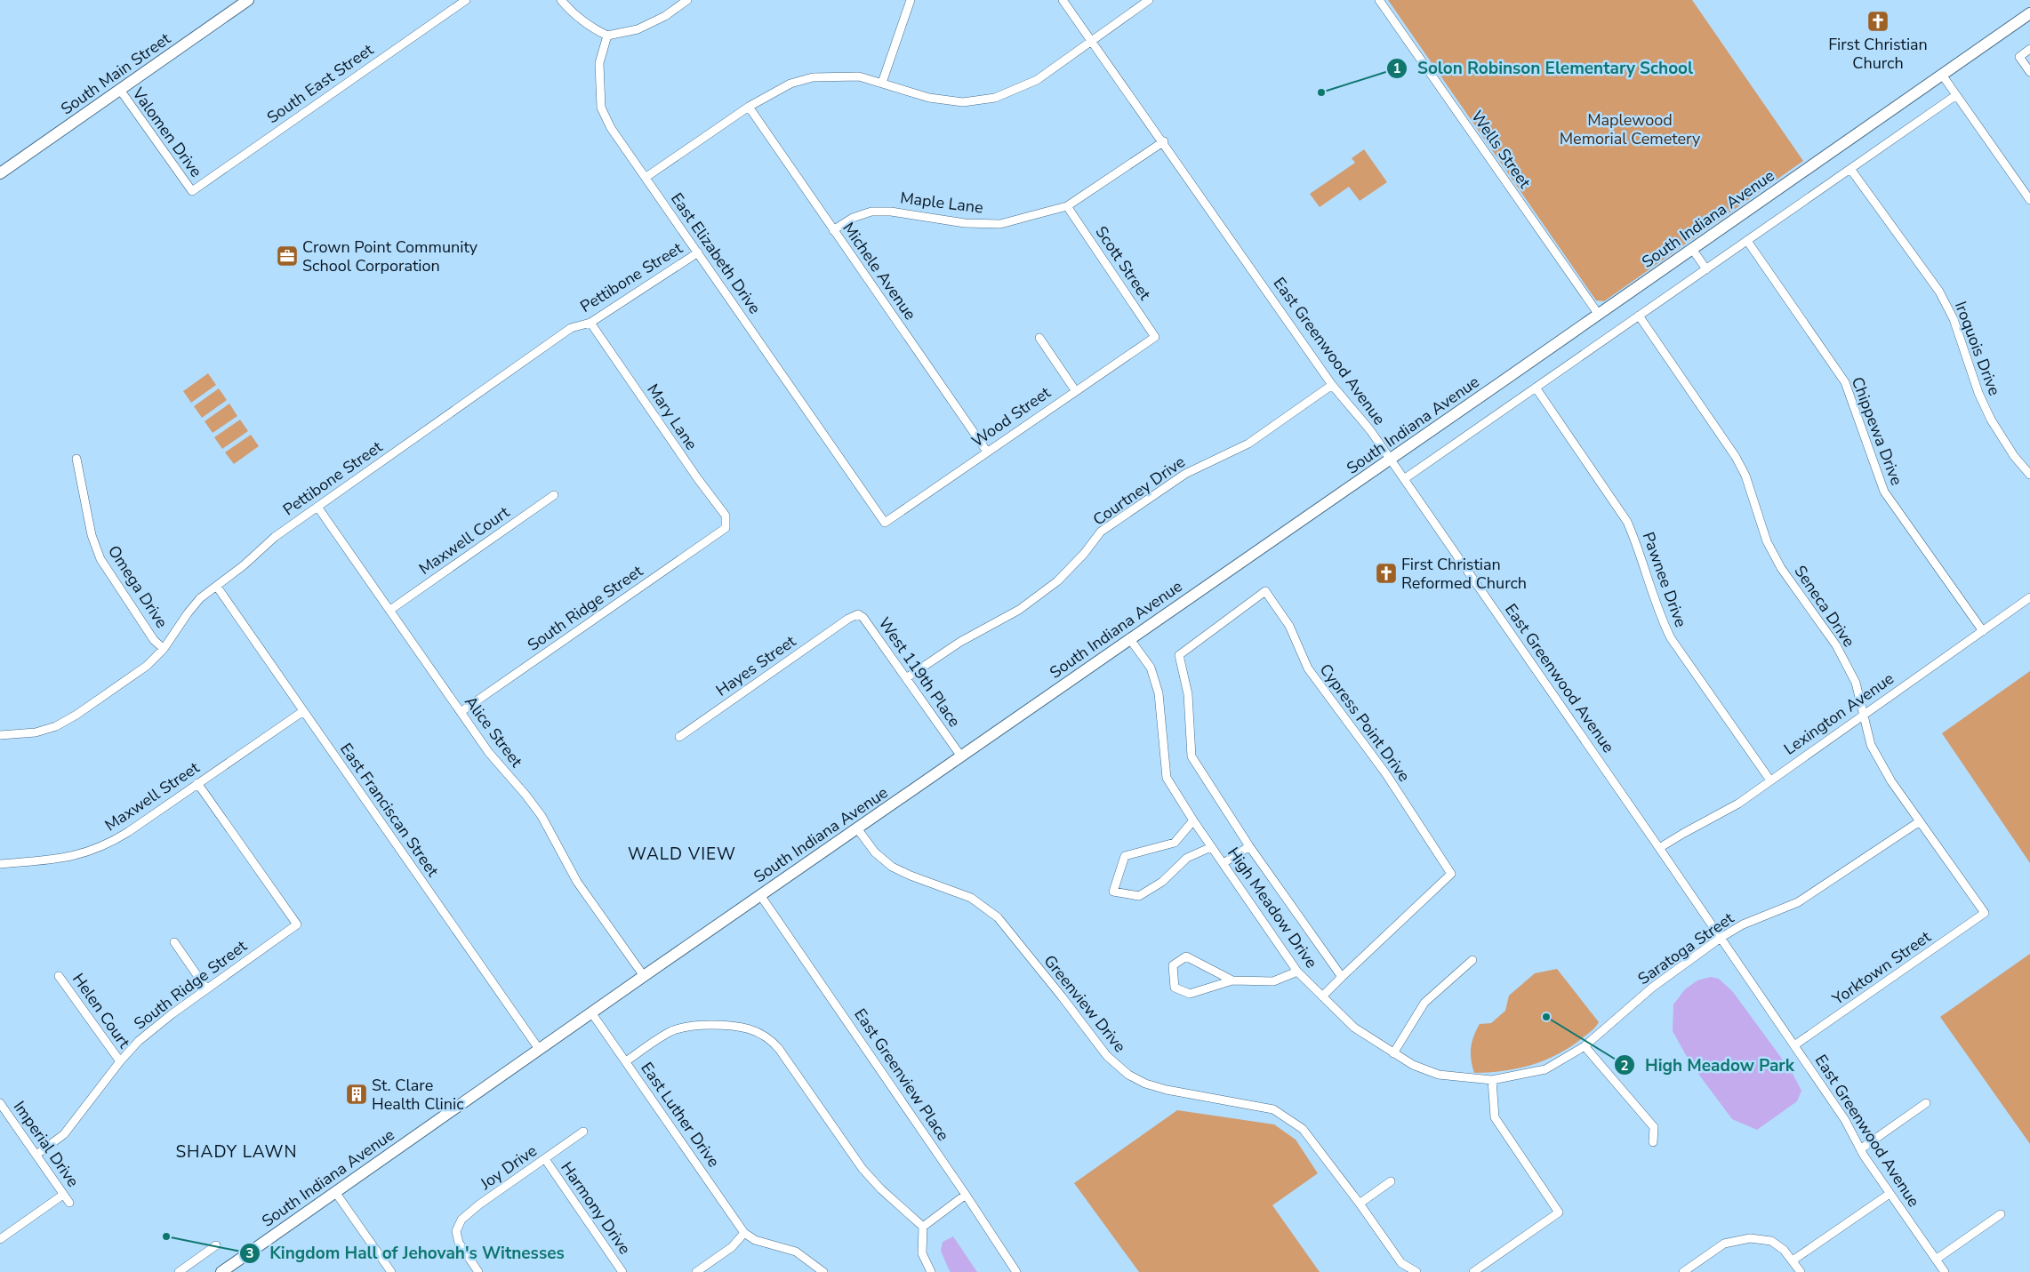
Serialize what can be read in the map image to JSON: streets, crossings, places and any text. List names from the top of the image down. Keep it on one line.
{"streets":{"main road":["South Main Street","South Indiana Avenue"],"street":["South East Street","Valomen Drive","Wells Street","Maple Lane","East Elizabeth Drive","Scott Street","Michele Avenue","Pettibone Street","Iroquois Drive","East Greenwood Avenue","Mary Lane","Wood Street","Chippewa Drive","Courtney Drive","Maxwell Court","Pawnee Drive","Omega Drive","Seneca Drive","South Ridge Street","Hayes Street","West 119th Place","Lexington Avenue","Cypress Point Drive","Alice Street","Maxwell Street","East Franciscan Street","High Meadow Drive","Saratoga Street","Yorktown Street","Greenview Drive","Helen Court","East Greenview Place","East Luther Drive","Imperial Drive","Joy Drive","Harmony Drive"]},"crossings":[["South Main Street","Valomen Drive"],["South East Street","Valomen Drive"],["Wells Street","South Indiana Avenue"],["Maple Lane","Scott Street"],["Maple Lane","Michele Avenue"],["Maple Lane","East Greenwood Avenue"],["South Indiana Avenue","East Greenwood Avenue"],["South Indiana Avenue","West 119th Place"],["South Indiana Avenue","Alice Street"],["South Indiana Avenue","East Franciscan Street"],["South Indiana Avenue","High Meadow Drive"],["South Indiana Avenue","Greenview Drive"],["South Indiana Avenue","East Greenview Place"],["South Indiana Avenue","East Luther Drive"],["East Elizabeth Drive","Pettibone Street"],["East Elizabeth Drive","Wood Street"],["Scott Street","Wood Street"],["Michele Avenue","Wood Street"],["Pettibone Street","Mary Lane"],["Pettibone Street","Omega Drive"],["Pettibone Street","Alice Street"],["Pettibone Street","East Franciscan Street"],["East Greenwood Avenue","Courtney Drive"],["East Greenwood Avenue","Lexington Avenue"],["East Greenwood Avenue","Saratoga Street"],["East Greenwood Avenue","Yorktown Street"],["Mary Lane","South Ridge Street"],["Chippewa Drive","Lexington Avenue"],["Courtney Drive","West 119th Place"],["Maxwell Court","Alice Street"],["Pawnee Drive","Lexington Avenue"],["Seneca Drive","Lexington Avenue"],["Seneca Drive","Saratoga Street"],["Seneca Drive","Yorktown Street"],["South Ridge Street","Alice Street"],["South Ridge Street","Maxwell Street"],["South Ridge Street","Helen Court"],["South Ridge Street","Imperial Drive"],["Hayes Street","West 119th Place"],["Maxwell Street","East Franciscan Street"],["High Meadow Drive","Saratoga Street"],["Joy Drive","Harmony Drive"]],"districts":["WALD VIEW","SHADY LAWN"],"parks":["Maplewood Memorial Cemetery"],"places":{"church":["First Christian Church","First Christian Reformed Church"],"other":["Solon Robinson Elementary School","High Meadow Park","Kingdom Hall of Jehovah's Witnesses"],"office":["Crown Point Community School Corporation"],"building":["St. Clare Health Clinic"]}}
